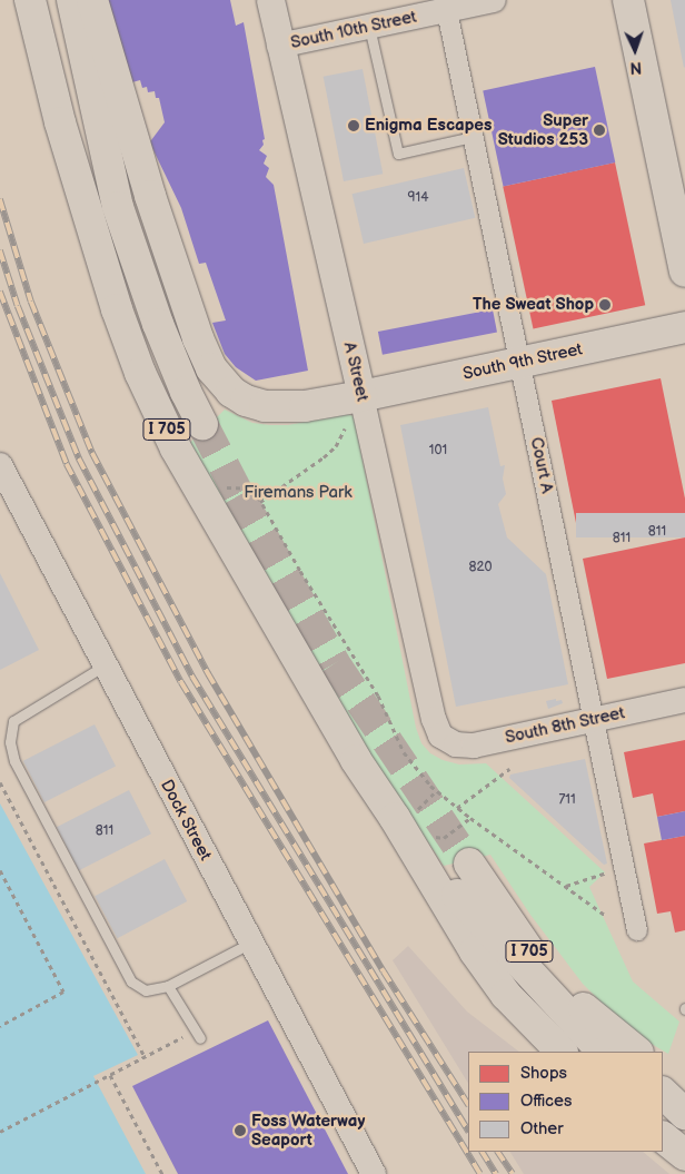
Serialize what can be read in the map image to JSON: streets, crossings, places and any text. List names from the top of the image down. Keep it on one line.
{"streets":{"main road":["South 9th Street","A Street","I 705"],"street":["South 10th Street","Court A","South 8th Street","Dock Street"]},"crossings":[["South 10th Street","A Street"],["South 10th Street","Court A"],["South 9th Street","A Street"],["South 9th Street","Court A"],["A Street","South 8th Street"],["Court A","South 8th Street"]],"parks":["Firemans Park"],"places":["Enigma Escapes","Super Studios 253","The Sweat Shop","Foss Waterway Seaport"],"house_numbers":["914","101","811","811","820","711","811"],"legend":["Shops","Offices","Other"],"north":"bottom"}
